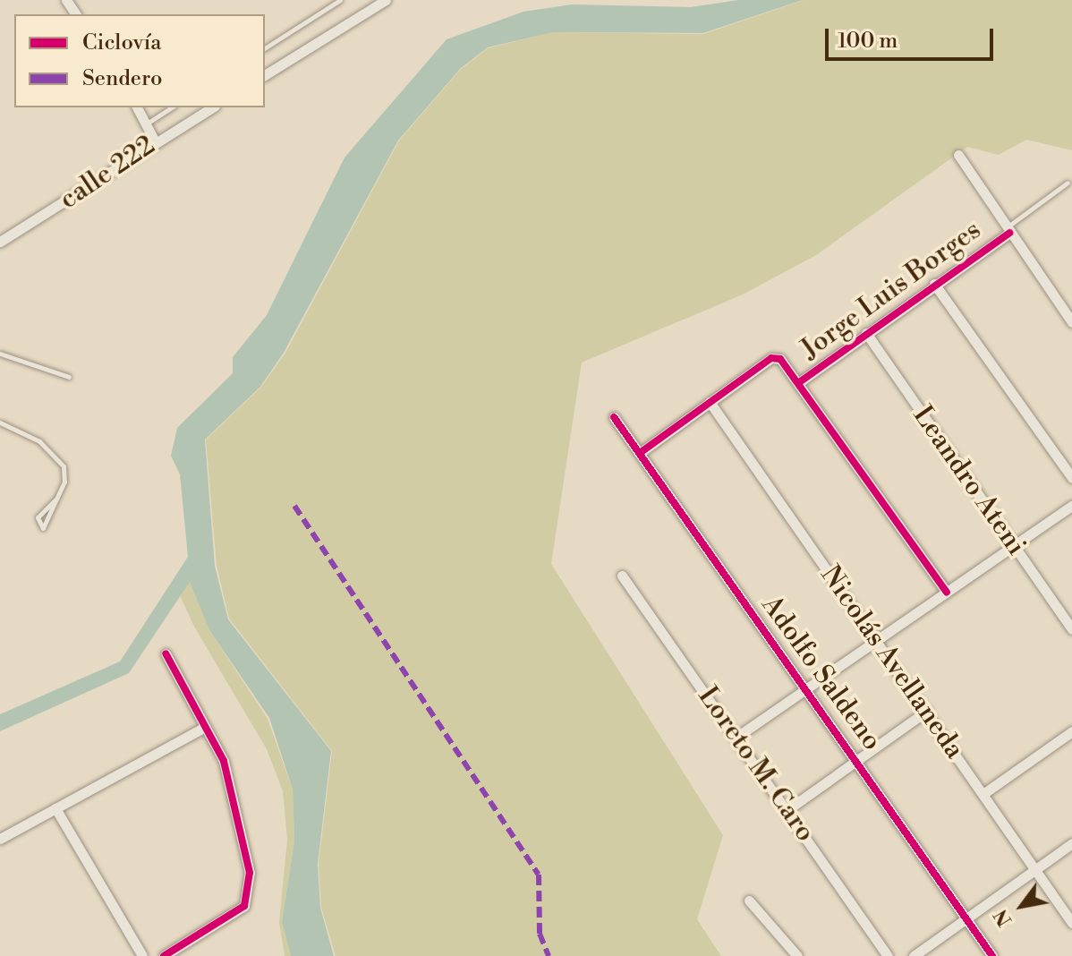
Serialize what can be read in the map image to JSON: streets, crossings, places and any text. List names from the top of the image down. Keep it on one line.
{"streets":{"street":["calle 222","Jorge Luis Borges","Leandro Ateni","Nicolás Avellaneda","Adolfo Saldeno","Loreto M. Caro"]},"crossings":[["Jorge Luis Borges","Leandro Ateni"],["Jorge Luis Borges","Nicolás Avellaneda"],["Jorge Luis Borges","Adolfo Saldeno"]],"legend":["Ciclovía","Sendero"],"scale_bar":"100 m","north":"bottom left"}
